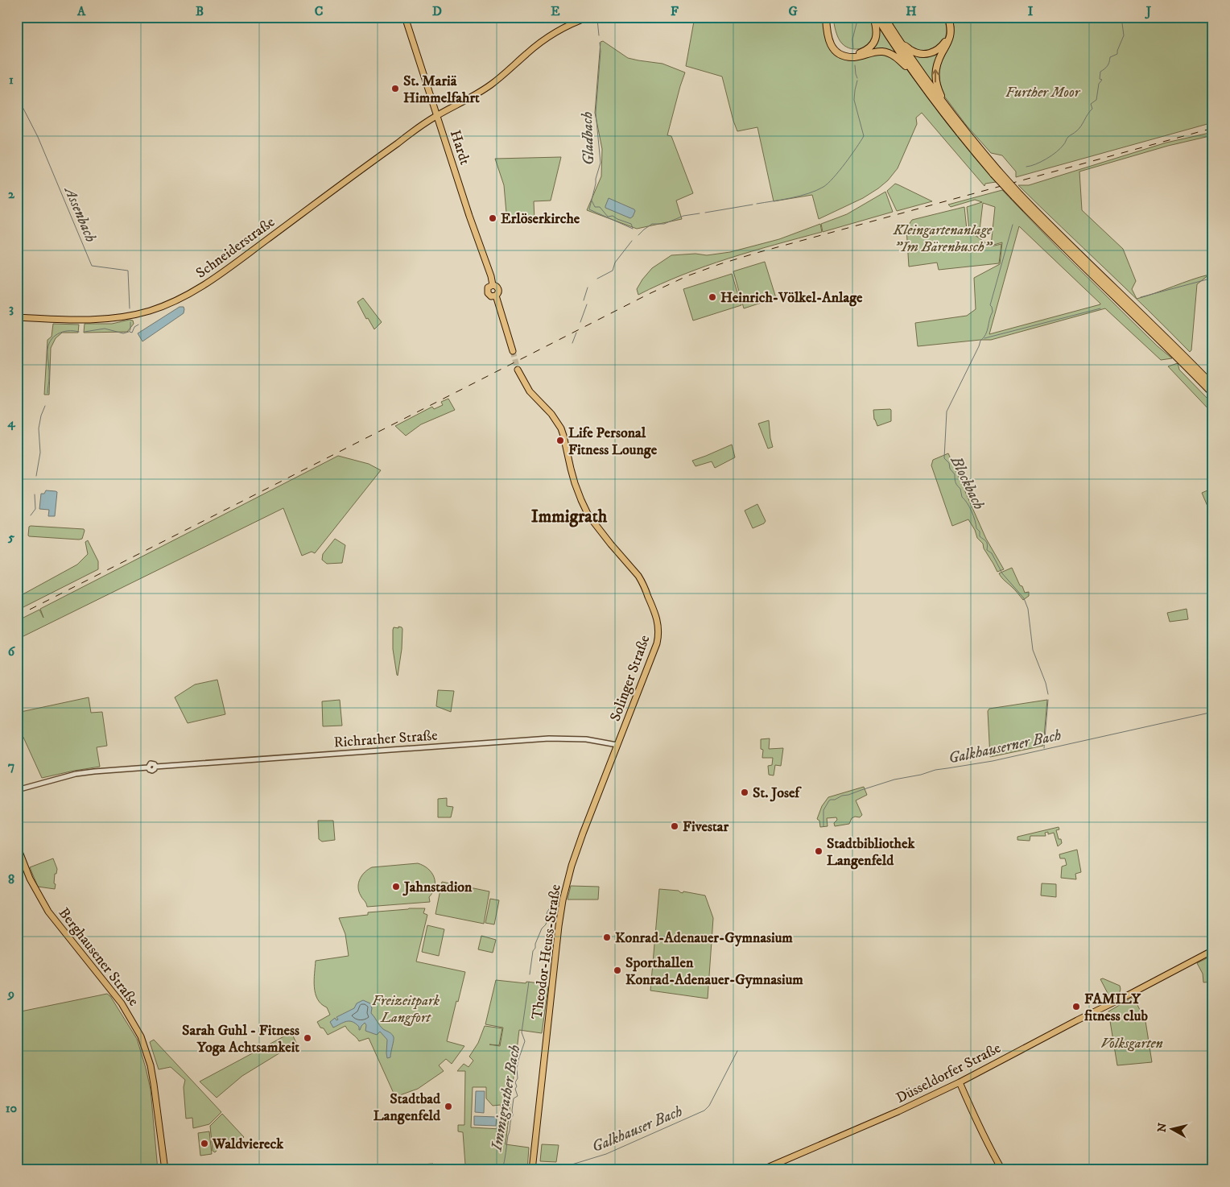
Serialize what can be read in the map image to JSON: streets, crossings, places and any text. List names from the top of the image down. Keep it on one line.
{"streets":{"main road":["Hardt","Schneiderstraße","Solinger Straße","Theodor-Heuss-Straße","Berghausener Straße","Düsseldorfer Straße"],"street":["Richrather Straße"]},"crossings":[["Hardt","Schneiderstraße"],["Solinger Straße","Richrather Straße"],["Solinger Straße","Theodor-Heuss-Straße"],["Richrather Straße","Theodor-Heuss-Straße"]],"districts":["Immigrath"],"water":["Gladbach","Assenbach","Blockbach","Galkhauserner Bach","Immigrather Bach","Galkhauser Bach"],"parks":["Further Moor","Kleingartenanlage \"Im Bärenbusch\"","Freizeitpark Langfort","Volksgarten"],"places":["St. Mariä Himmelfahrt","Erlöserkirche","Heinrich-Völkel-Anlage","Life Personal Fitness Lounge","St. Josef","Fivestar","Stadtbibliothek Langenfeld","Jahnstadion","Konrad-Adenauer-Gymnasium","Sporthallen Konrad-Adenauer-Gymnasium","FAMILY fitness club","Sarah Guhl - Fitness Yoga Achtsamkeit","Stadtbad Langenfeld","Waldviereck"],"north":"left","grid":{"columns":["A","B","C","D","E","F","G","H","I","J"],"rows":["1","2","3","4","5","6","7","8","9","10"]}}
